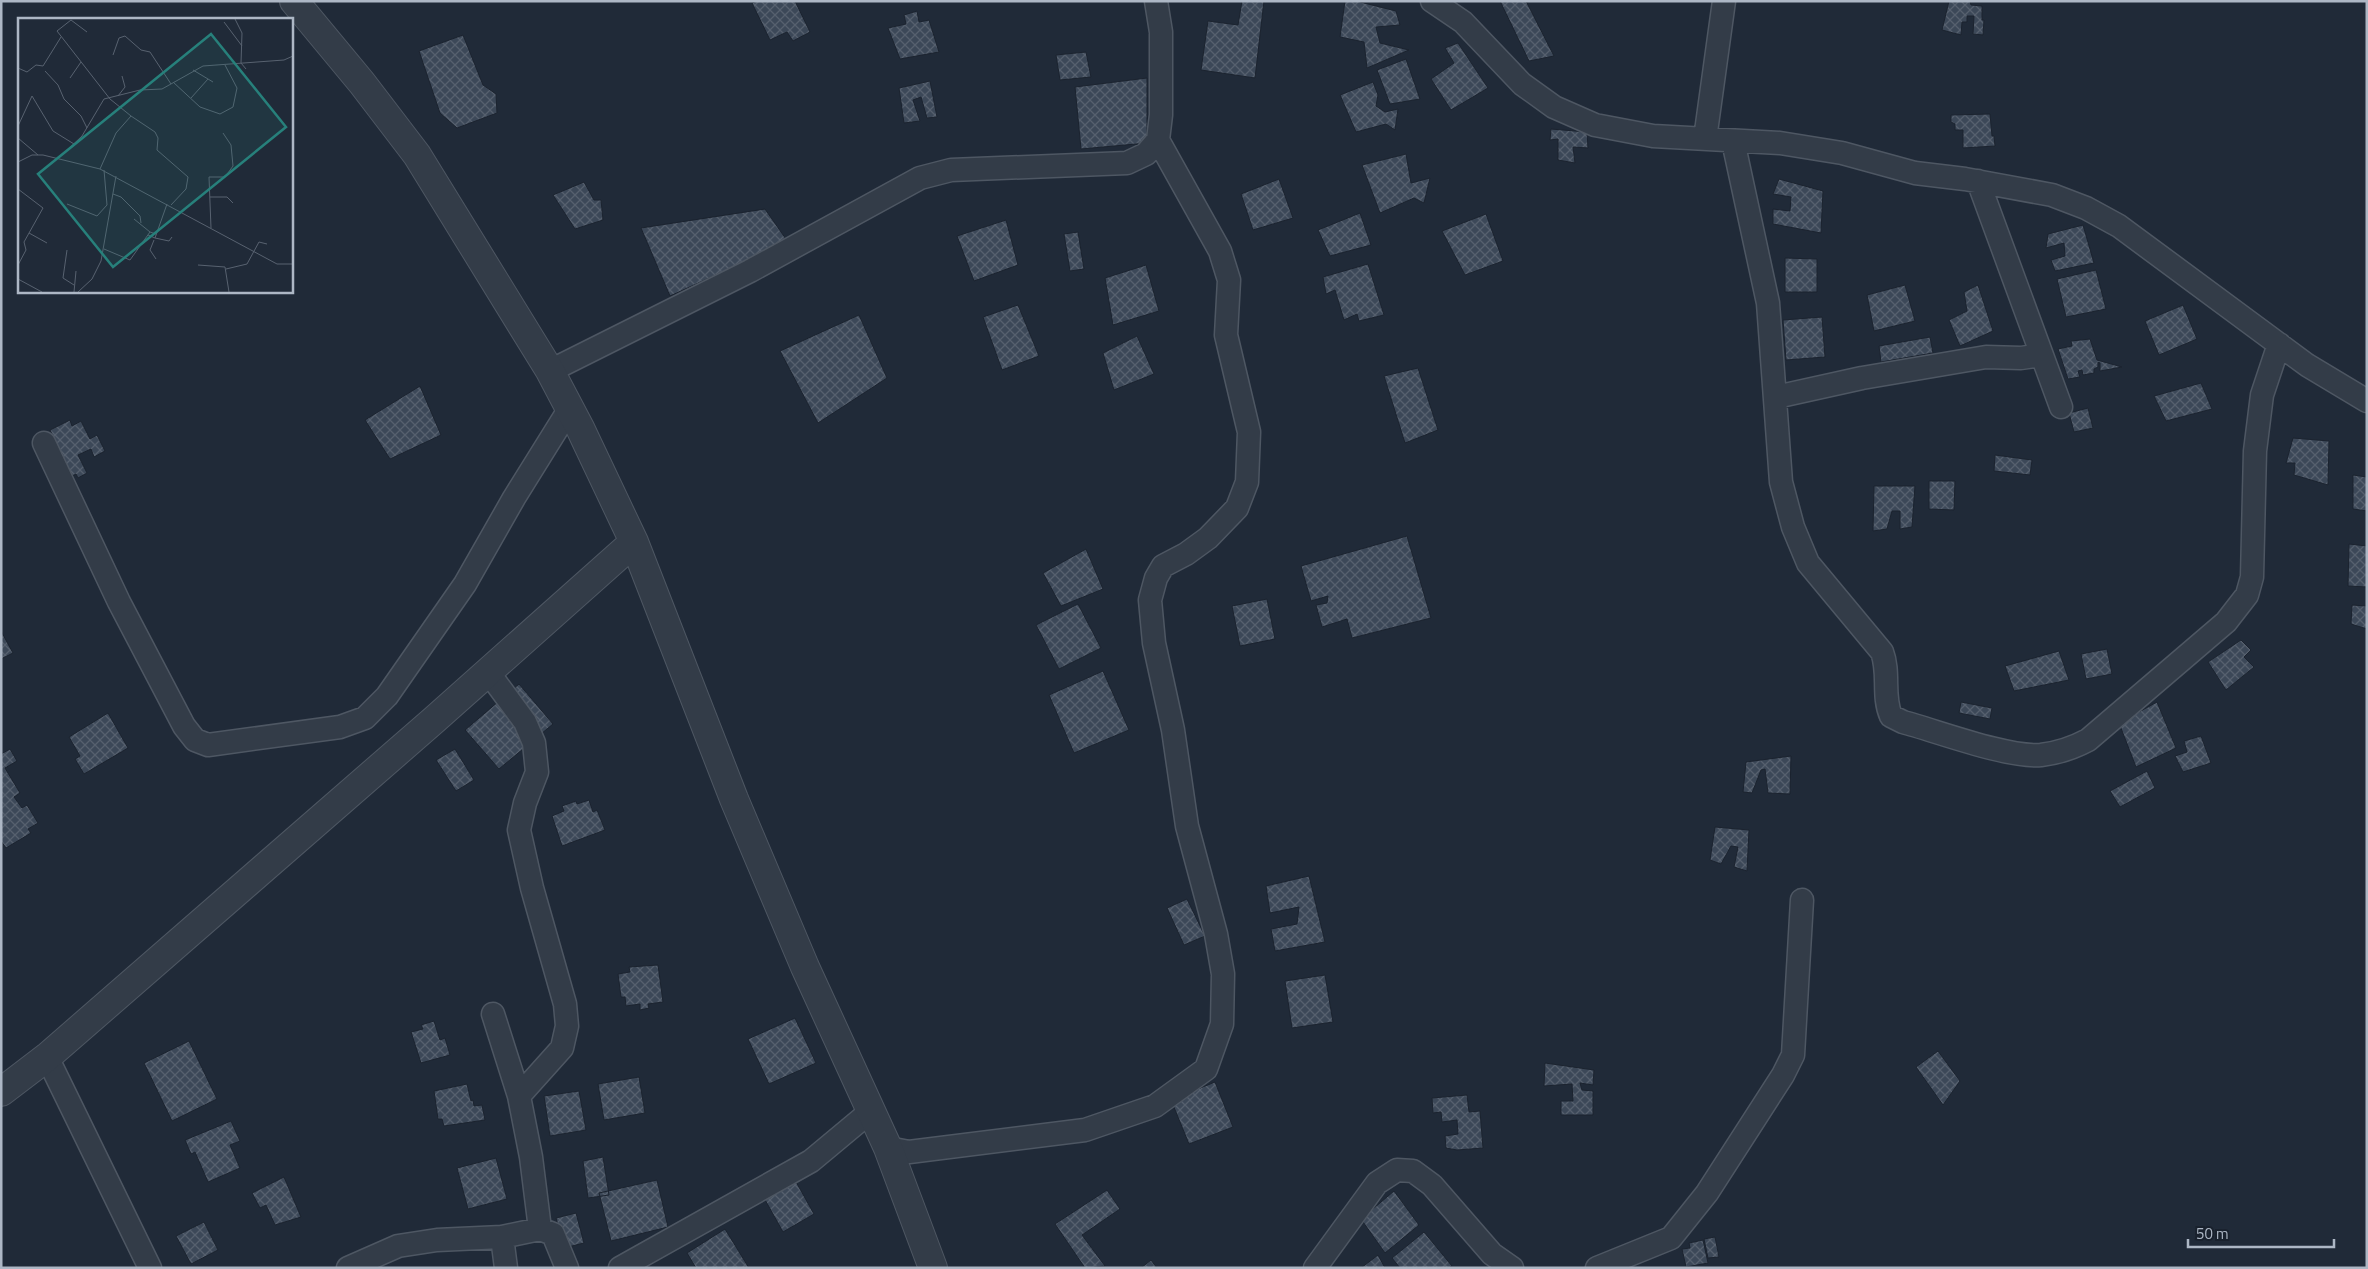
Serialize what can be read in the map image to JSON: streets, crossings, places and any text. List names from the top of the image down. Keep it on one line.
{"scale_bar":"50 m"}
